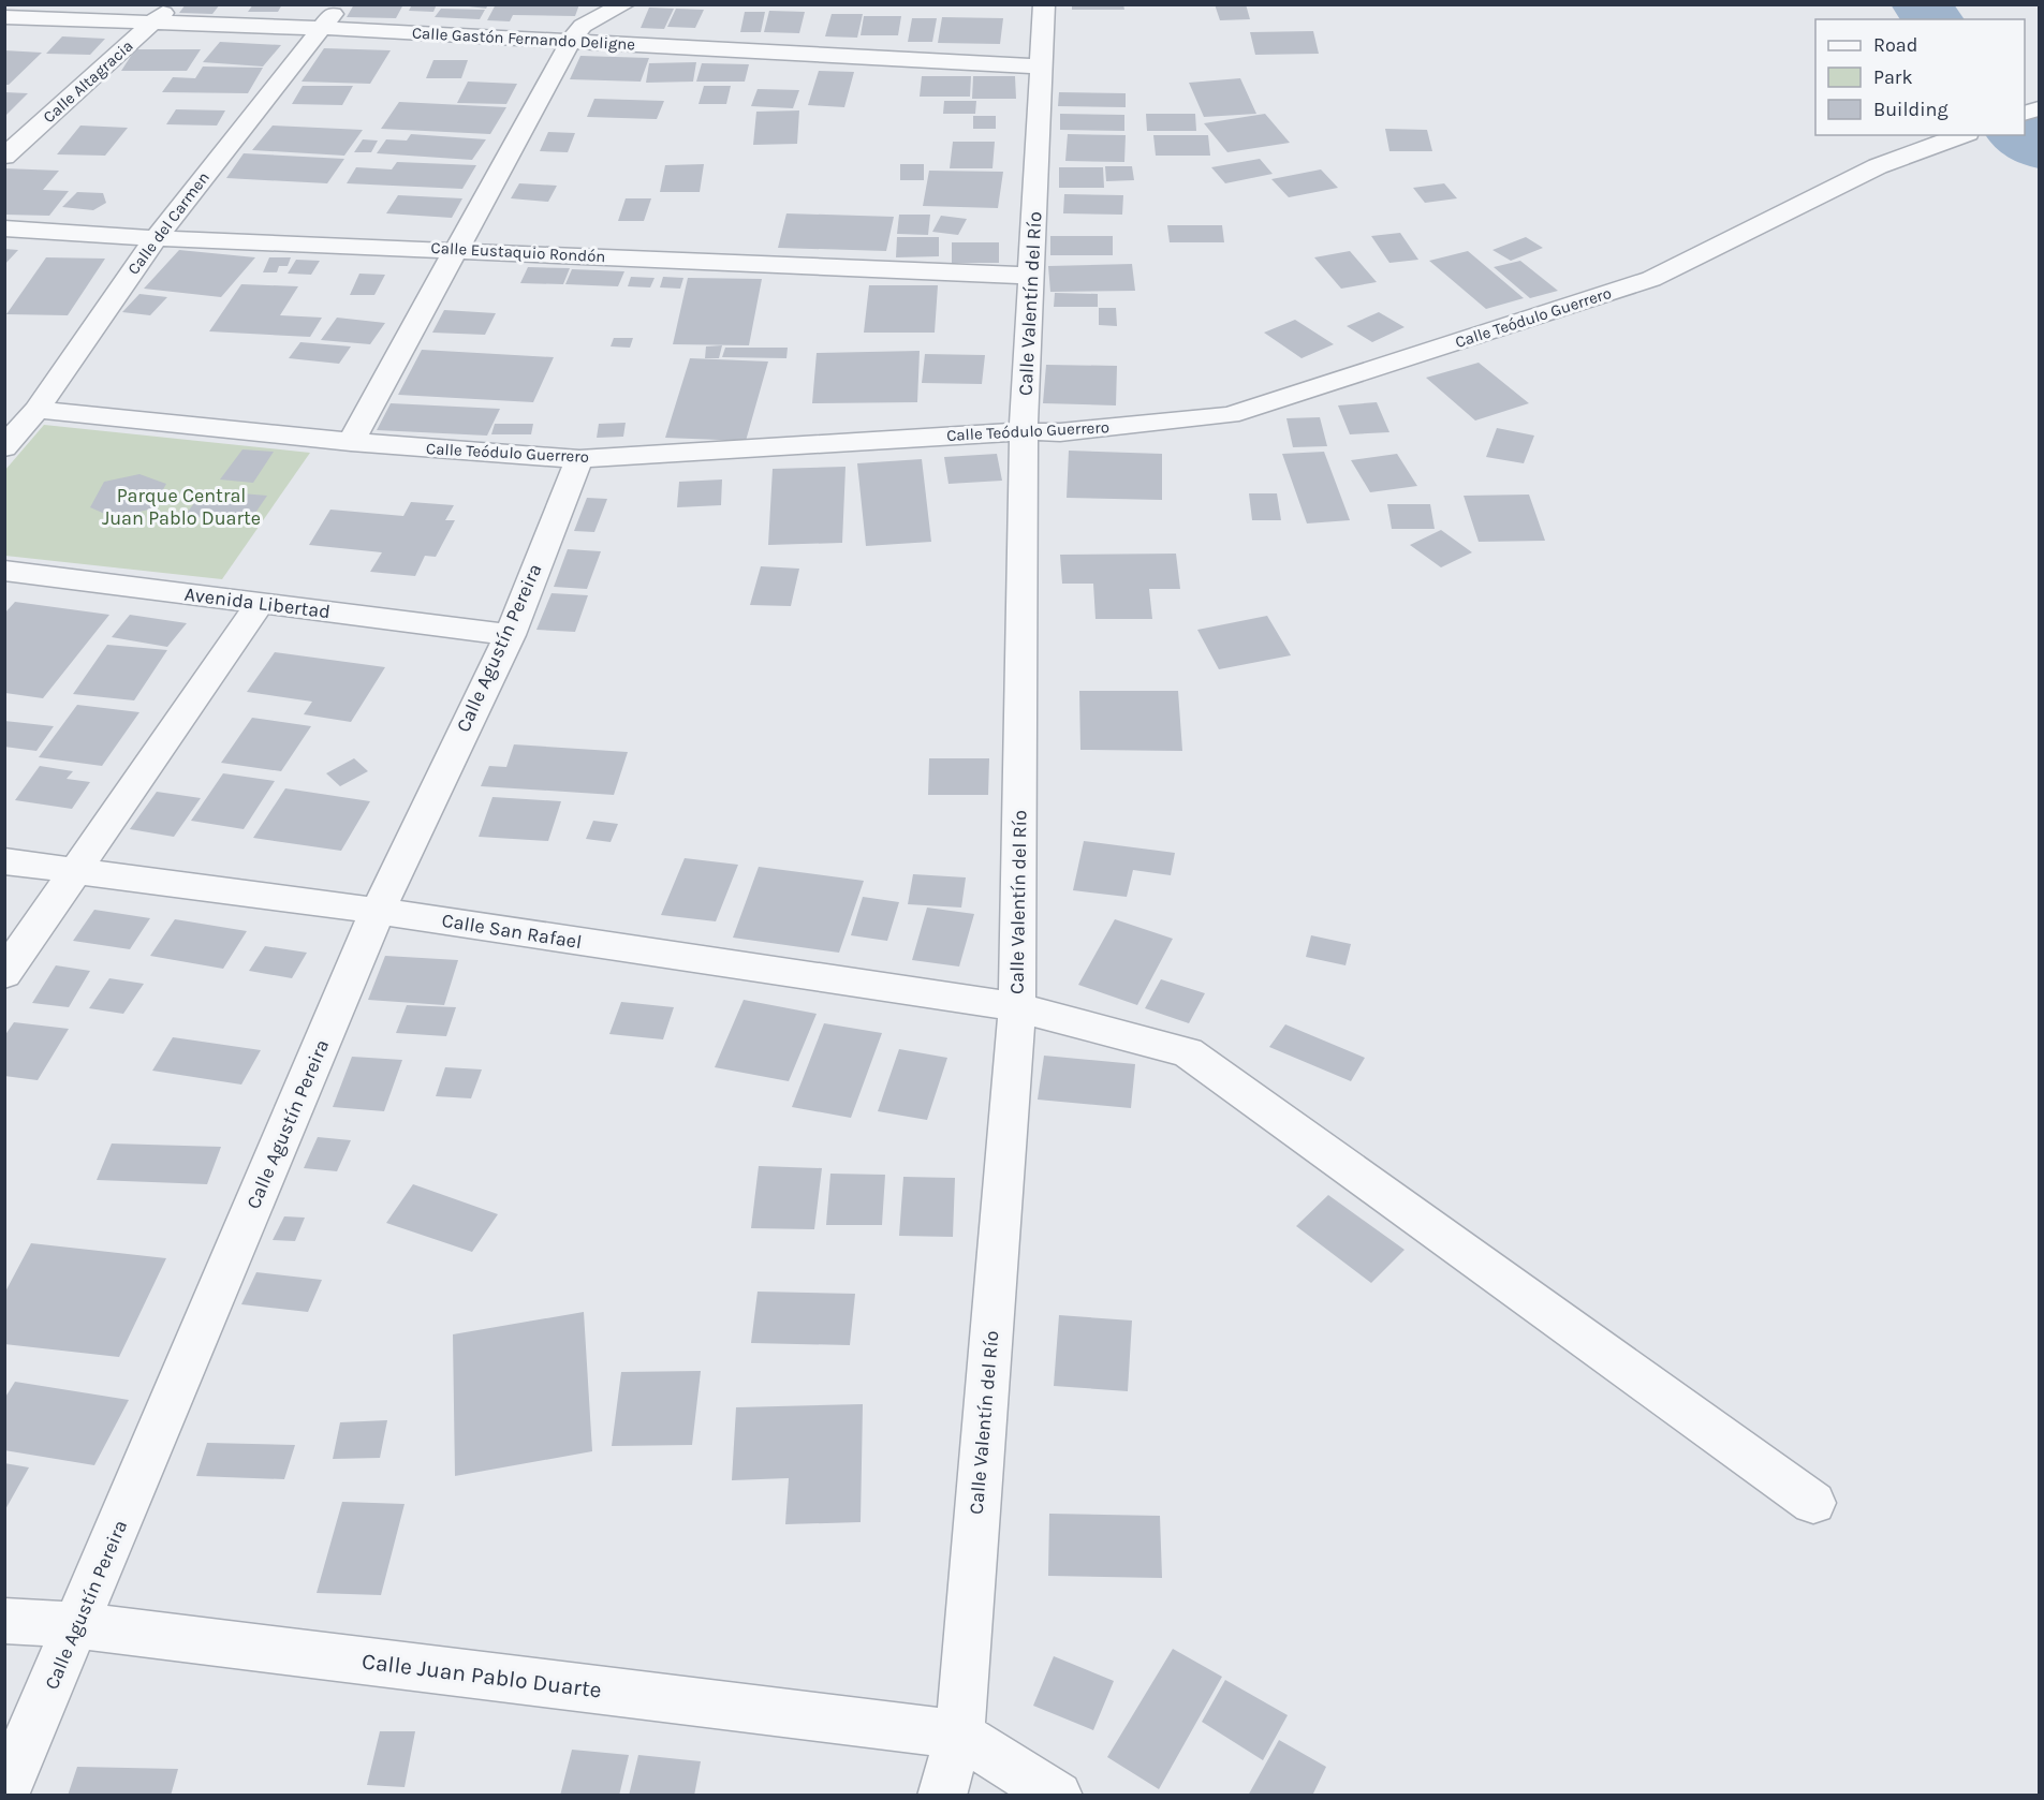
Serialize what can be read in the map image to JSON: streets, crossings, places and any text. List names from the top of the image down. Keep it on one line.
{"streets":{"street":["Calle Gastón Fernando Deligne","Calle Altagracia","Calle del Carmen","Calle Eustaquio Rondón","Calle Valentín del Río","Calle Teódulo Guerrero","Avenida Libertad","Calle Agustín Pereira","Calle San Rafael","Calle Juan Pablo Duarte"]},"crossings":[["Calle Gastón Fernando Deligne","Calle Altagracia"],["Calle Gastón Fernando Deligne","Calle del Carmen"],["Calle Gastón Fernando Deligne","Calle Valentín del Río"],["Calle del Carmen","Calle Eustaquio Rondón"],["Calle del Carmen","Calle Teódulo Guerrero"],["Calle Eustaquio Rondón","Calle Valentín del Río"],["Calle Valentín del Río","Calle Teódulo Guerrero"],["Calle Valentín del Río","Calle San Rafael"],["Calle Valentín del Río","Calle Juan Pablo Duarte"],["Calle Teódulo Guerrero","Calle Agustín Pereira"],["Avenida Libertad","Calle Agustín Pereira"],["Calle Agustín Pereira","Calle San Rafael"],["Calle Agustín Pereira","Calle Juan Pablo Duarte"]],"parks":["Parque Central Juan Pablo Duarte"],"legend":["Road","Park","Building"]}
